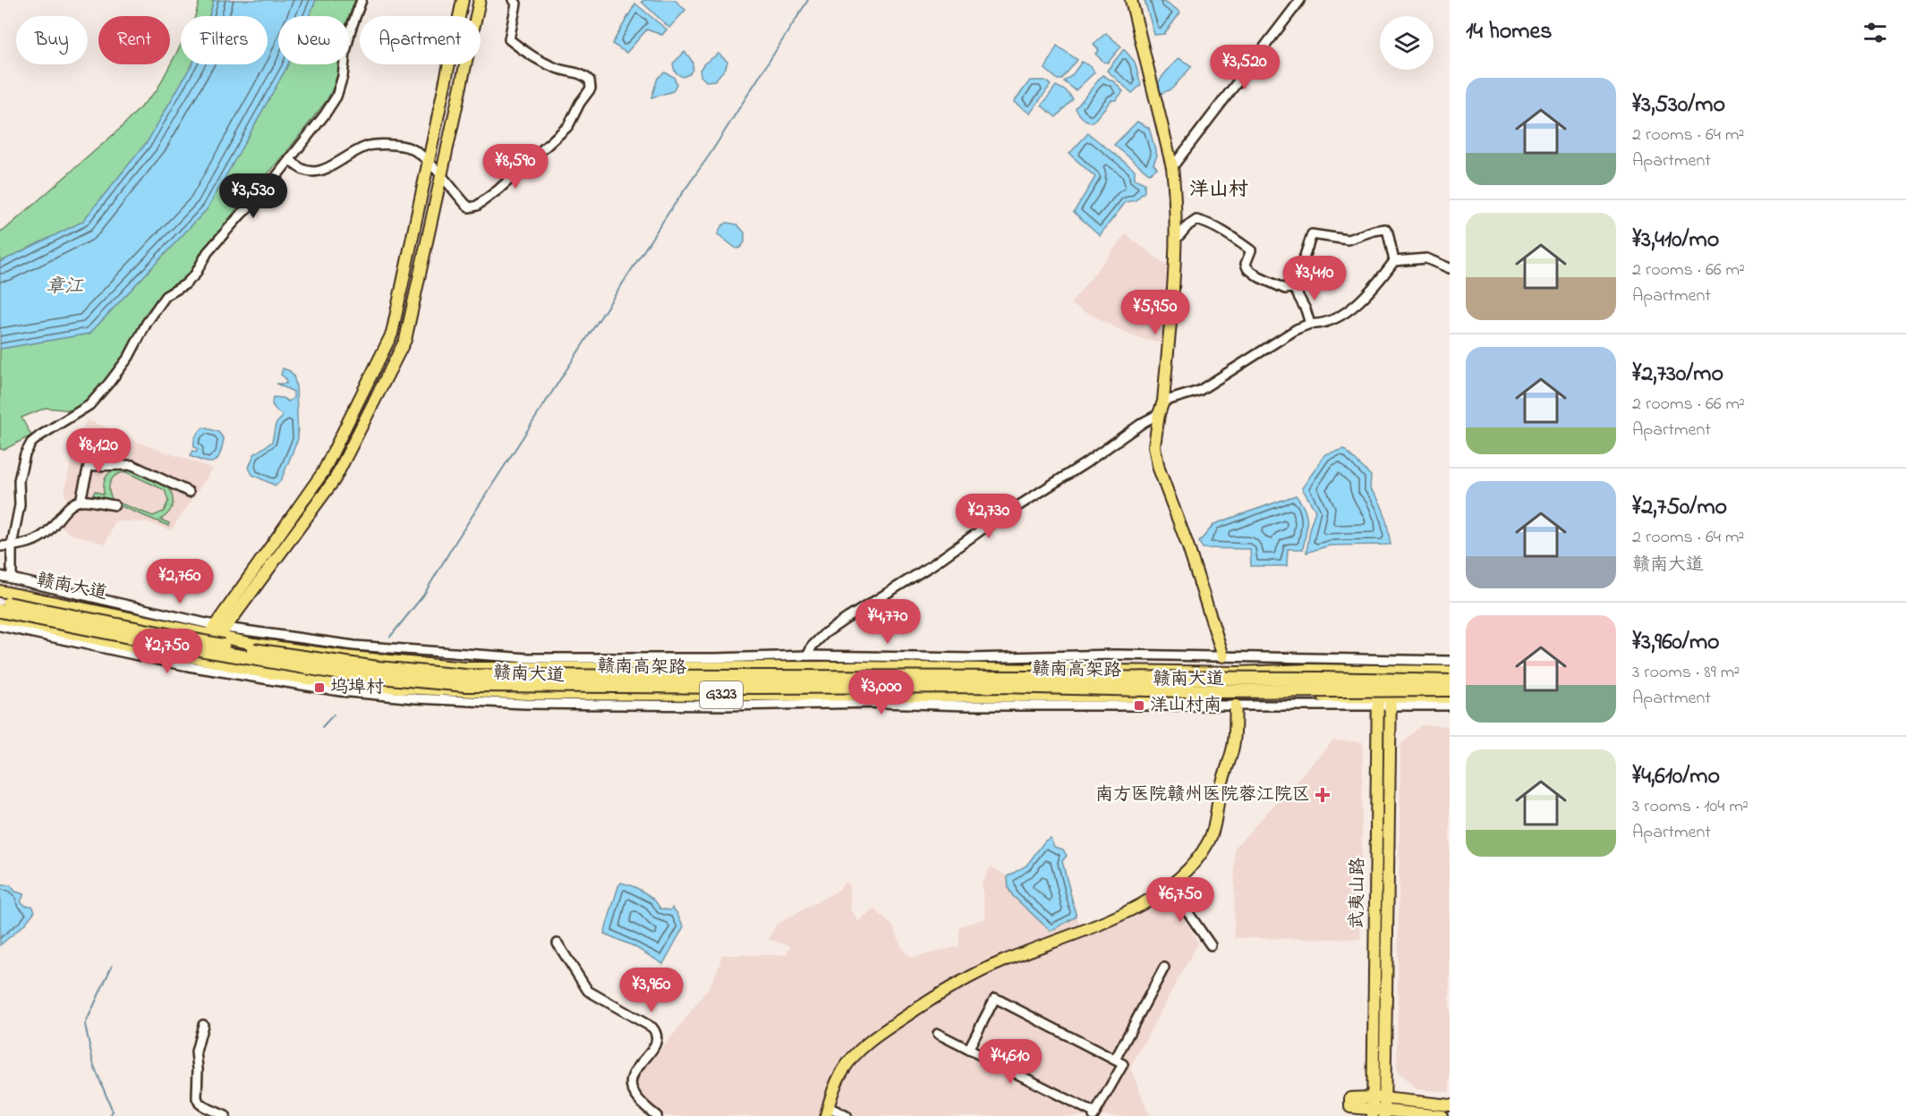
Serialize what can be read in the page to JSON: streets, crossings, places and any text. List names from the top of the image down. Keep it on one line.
{"streets":{"highway":["赣南高架路"],"main road":["赣南大道","G323","武夷山路"]},"crossings":[["赣南大道","赣南高架路"],["赣南大道","武夷山路"]],"districts":["洋山村"],"water":["章江"],"places":{"transit":["坞埠村","洋山村南"],"health":["南方医院赣州医院蓉江院区"]},"page":{"heading":"14 homes","chip":["Buy","Rent","Filters","New","Apartment"],"price":["¥3,520","¥8,590","¥3,530","¥3,410","¥5,950","¥8,120","¥2,730","¥2,760","¥4,770","¥2,750","¥3,000","¥6,750","¥3,960","¥4,610"],"list":[{"name":"¥3,530/mo","note":"2 rooms · 64 m² · Apartment"},{"name":"¥3,410/mo","note":"2 rooms · 66 m² · Apartment"},{"name":"¥2,730/mo","note":"2 rooms · 66 m² · Apartment"},{"name":"¥2,750/mo","note":"2 rooms · 64 m² · 赣南大道"},{"name":"¥3,960/mo","note":"3 rooms · 89 m² · Apartment"},{"name":"¥4,610/mo","note":"3 rooms · 104 m² · Apartment"}]}}
